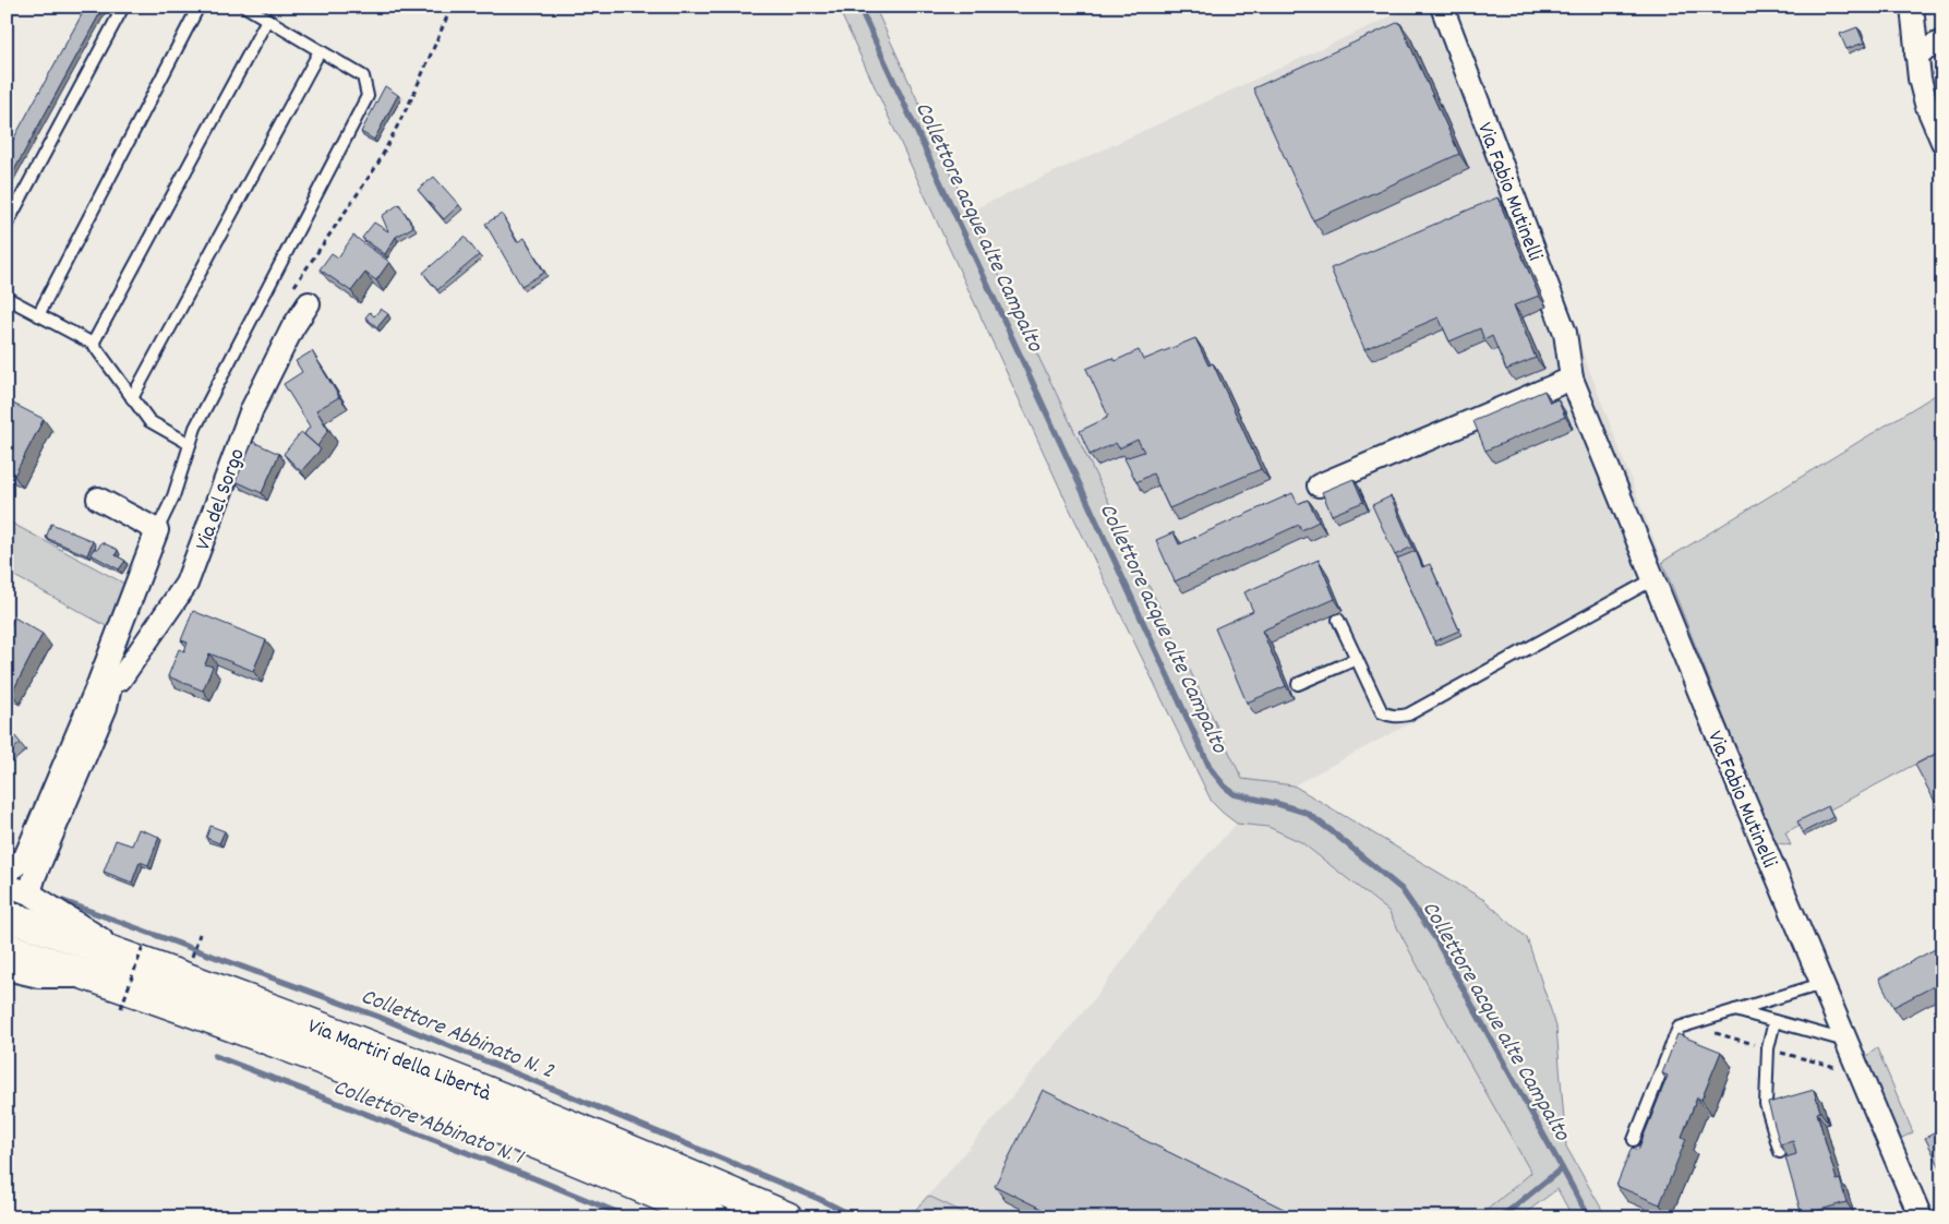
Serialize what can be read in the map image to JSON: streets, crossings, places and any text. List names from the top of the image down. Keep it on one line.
{"streets":{"main road":["Via Martiri della Libertà"],"street":["Via Fabio Mutinelli","Via del Sorgo"]},"water":["Collettore acque alte Campalto","Collettore Abbinato N. 2","Collettore Abbinato N. 1"]}
